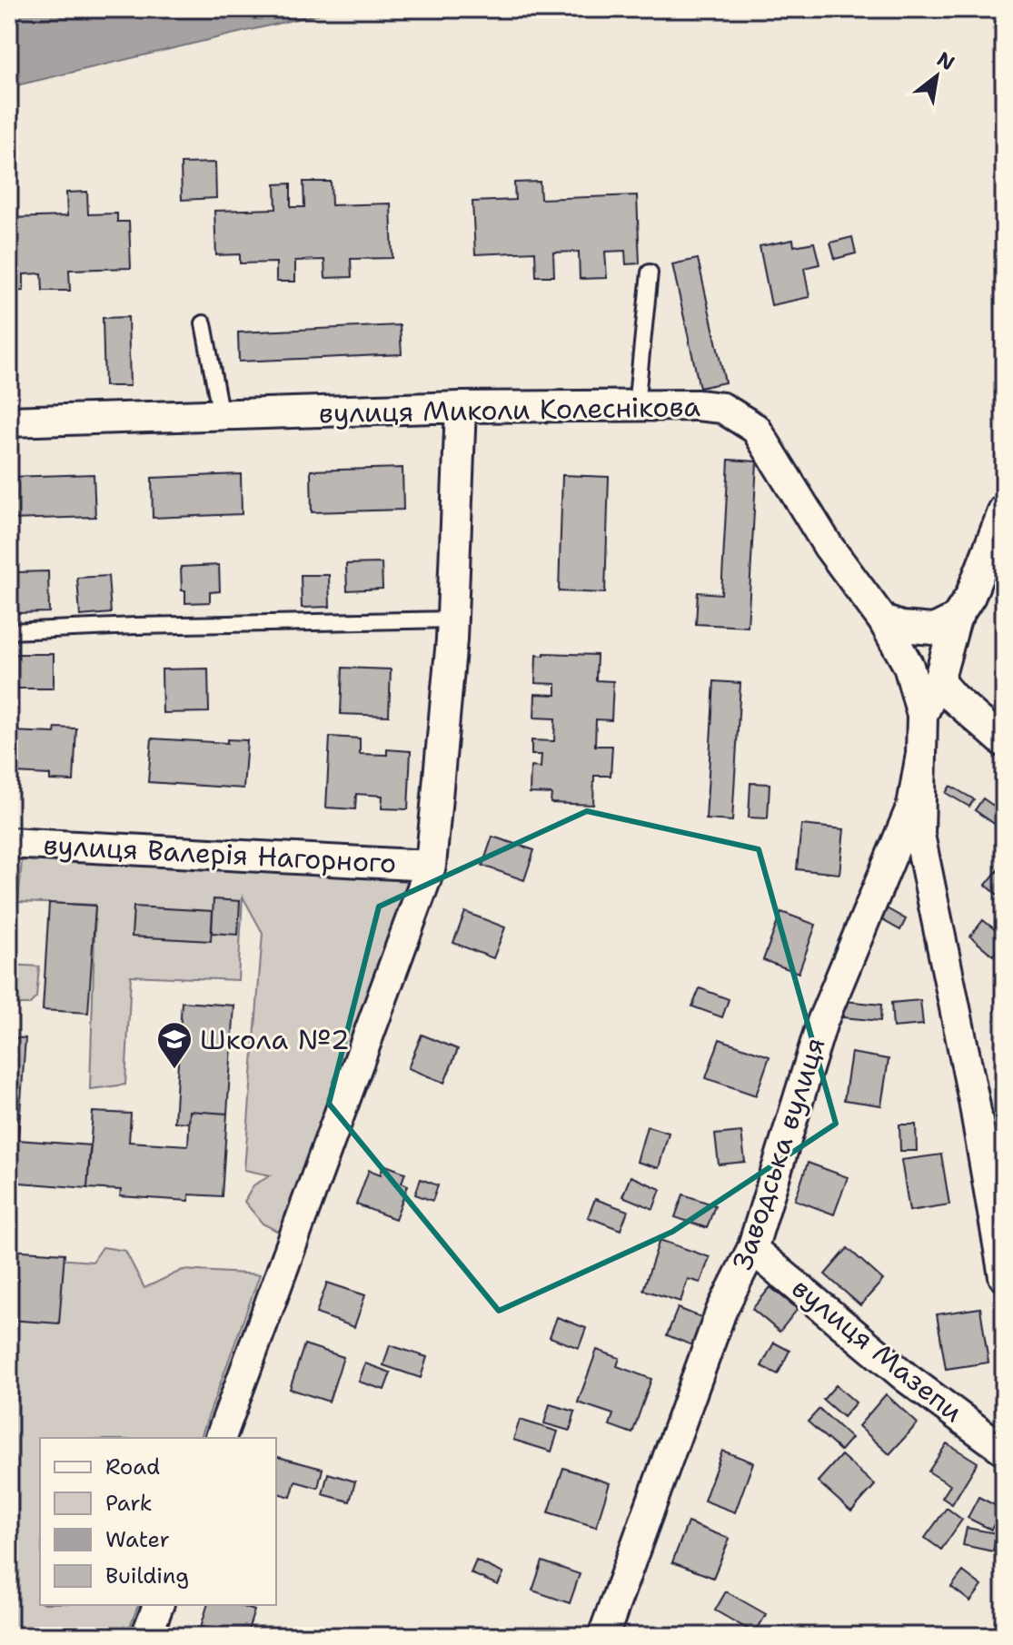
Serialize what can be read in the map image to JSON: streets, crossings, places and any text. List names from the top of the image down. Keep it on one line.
{"streets":{"street":["вулиця Миколи Колеснікова","вулиця Валерія Нагорного","Заводська вулиця","вулиця Мазепи"]},"crossings":[["Заводська вулиця","вулиця Мазепи"]],"places":{"school or university":["Школа №2"]},"legend":["Road","Park","Water","Building"],"north":"top right"}
